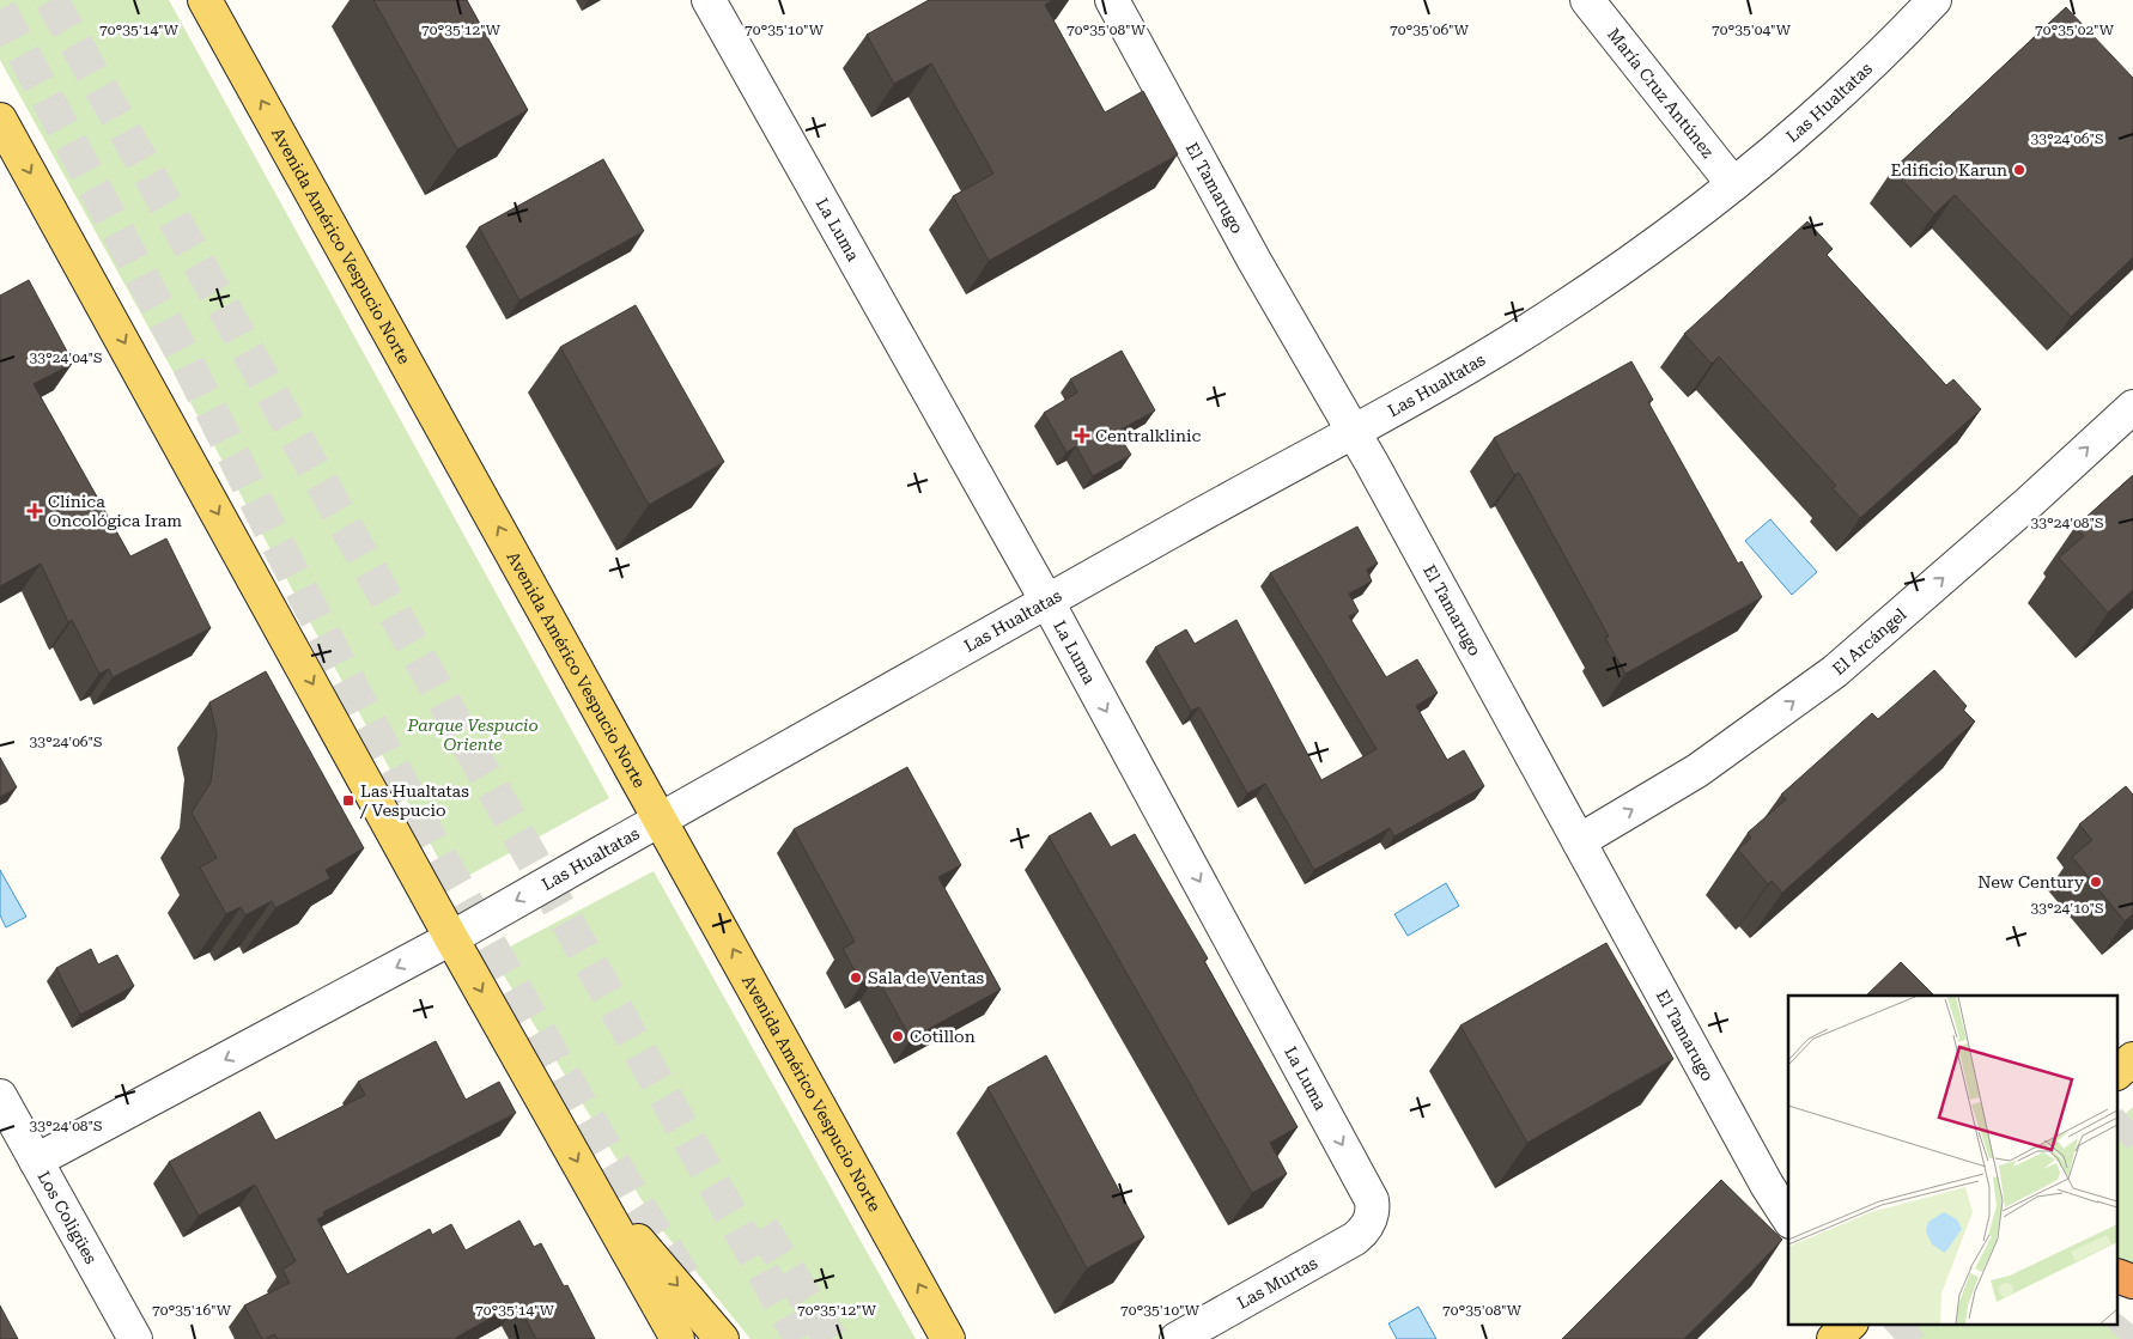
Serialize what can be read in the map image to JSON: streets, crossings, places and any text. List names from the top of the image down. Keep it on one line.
{"streets":{"main road":["Avenida Américo Vespucio Norte"],"street":["María Cruz Antúnez","Las Hualtatas","El Tamarugo","La Luma","El Arcángel","Los Coligües","Las Murtas"]},"crossings":[["María Cruz Antúnez","Las Hualtatas"],["Las Hualtatas","El Tamarugo"],["Las Hualtatas","La Luma"],["Las Hualtatas","Avenida Américo Vespucio Norte"],["Las Hualtatas","Los Coligües"],["El Tamarugo","El Arcángel"],["La Luma","Las Murtas"]],"one_way":["La Luma","El Arcángel"],"parks":["Parque Vespucio Oriente"],"places":{"other":["Edificio Karun","New Century","Sala de Ventas","Cotillon"],"health":["Centralklinic","Clínica Oncológica Iram"],"transit":["Las Hualtatas / Vespucio"]},"coordinates":["70°35'14\"W","70°35'12\"W","70°35'10\"W","70°35'08\"W","70°35'06\"W","70°35'04\"W","70°35'02\"W","33°24'06\"S","33°24'04\"S","33°24'08\"S","33°24'10\"S","70°35'16\"W"]}
